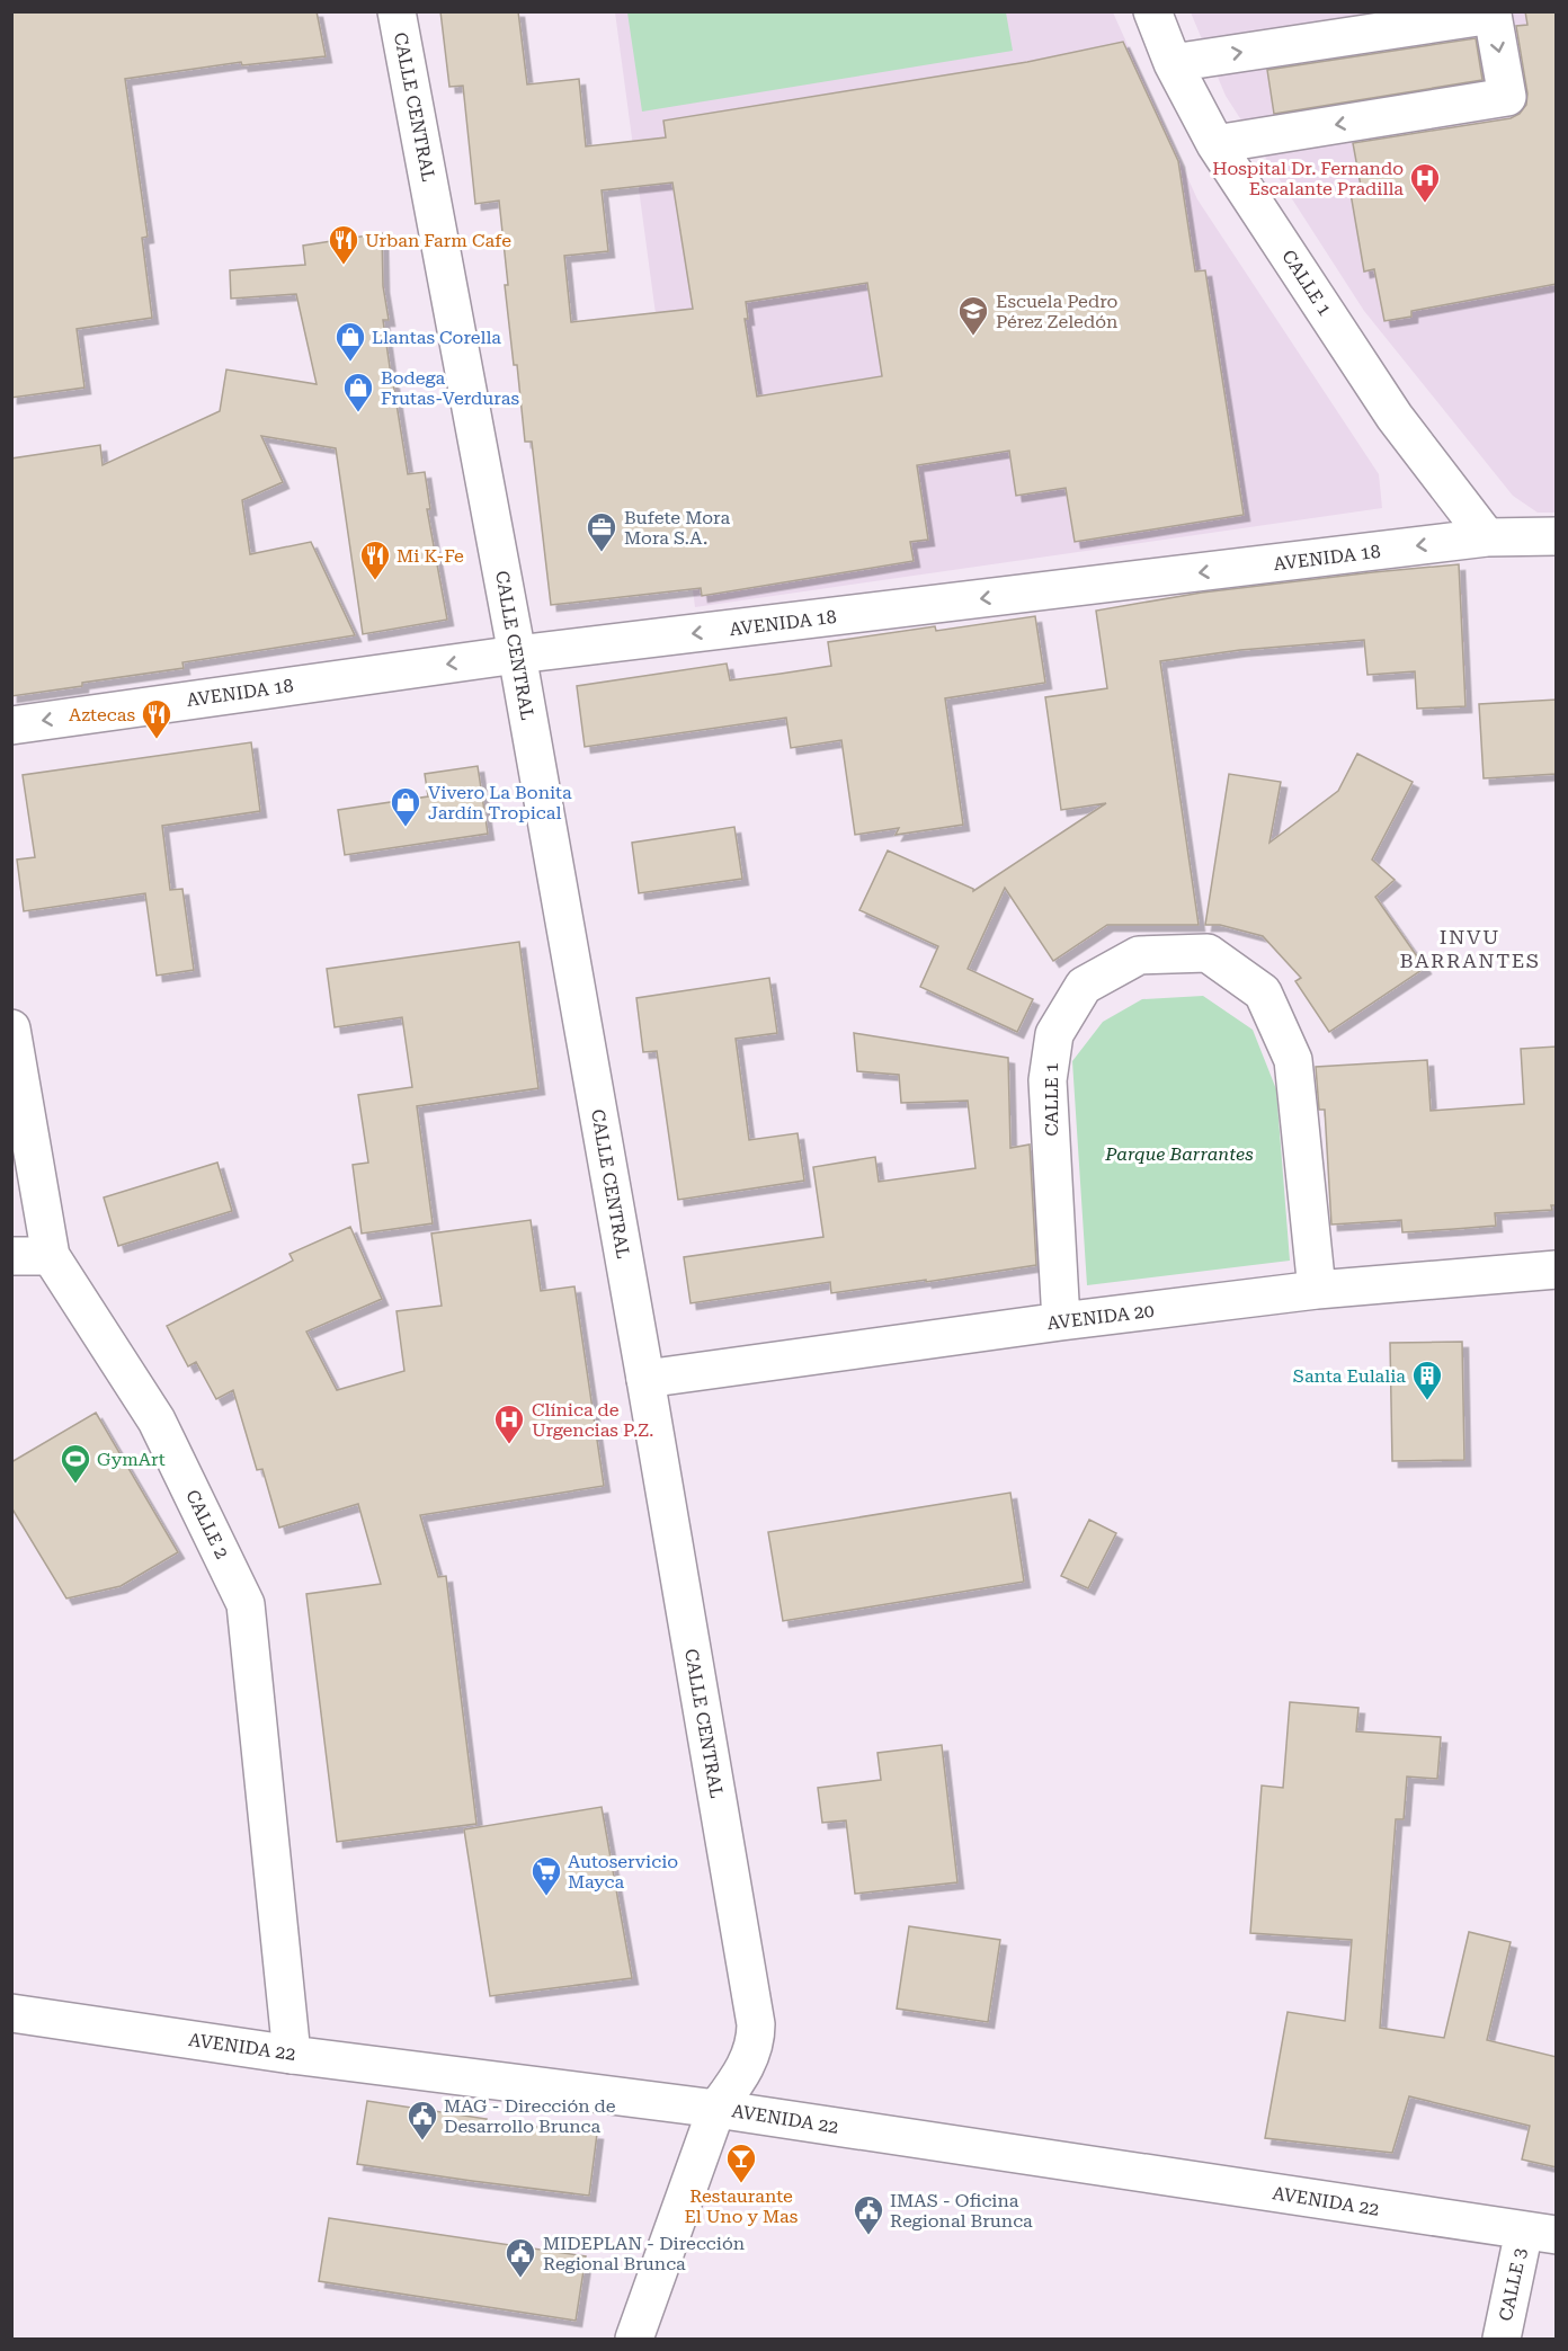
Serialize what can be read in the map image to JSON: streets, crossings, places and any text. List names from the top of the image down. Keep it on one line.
{"streets":{"street":["CALLE CENTRAL","CALLE 1","AVENIDA 18","AVENIDA 20","CALLE 2","AVENIDA 22","CALLE 3"]},"crossings":[["CALLE CENTRAL","AVENIDA 18"],["CALLE CENTRAL","AVENIDA 20"],["CALLE CENTRAL","AVENIDA 22"],["CALLE 1","AVENIDA 18"],["CALLE 1","AVENIDA 20"],["CALLE 2","AVENIDA 22"],["AVENIDA 22","CALLE 3"]],"one_way":["AVENIDA 18"],"districts":["INVU BARRANTES"],"parks":["Parque Barrantes"],"places":{"hospital":["Hospital Dr. Fernando Escalante Pradilla","Clínica de Urgencias P.Z."],"restaurant":["Urban Farm Cafe","Mi K-Fe","Aztecas"],"school or university":["Escuela Pedro Pérez Zeledón"],"shop":["Llantas Corella","Bodega Frutas-Verduras","Vivero La Bonita Jardín Tropical"],"office":["Bufete Mora Mora S.A."],"building":["Santa Eulalia"],"sports":["GymArt"],"supermarket":["Autoservicio Mayca"],"public building":["MAG - Dirección de Desarrollo Brunca","IMAS - Oficina Regional Brunca","MIDEPLAN - Dirección Regional Brunca"],"bar":["Restaurante El Uno y Mas"]}}
